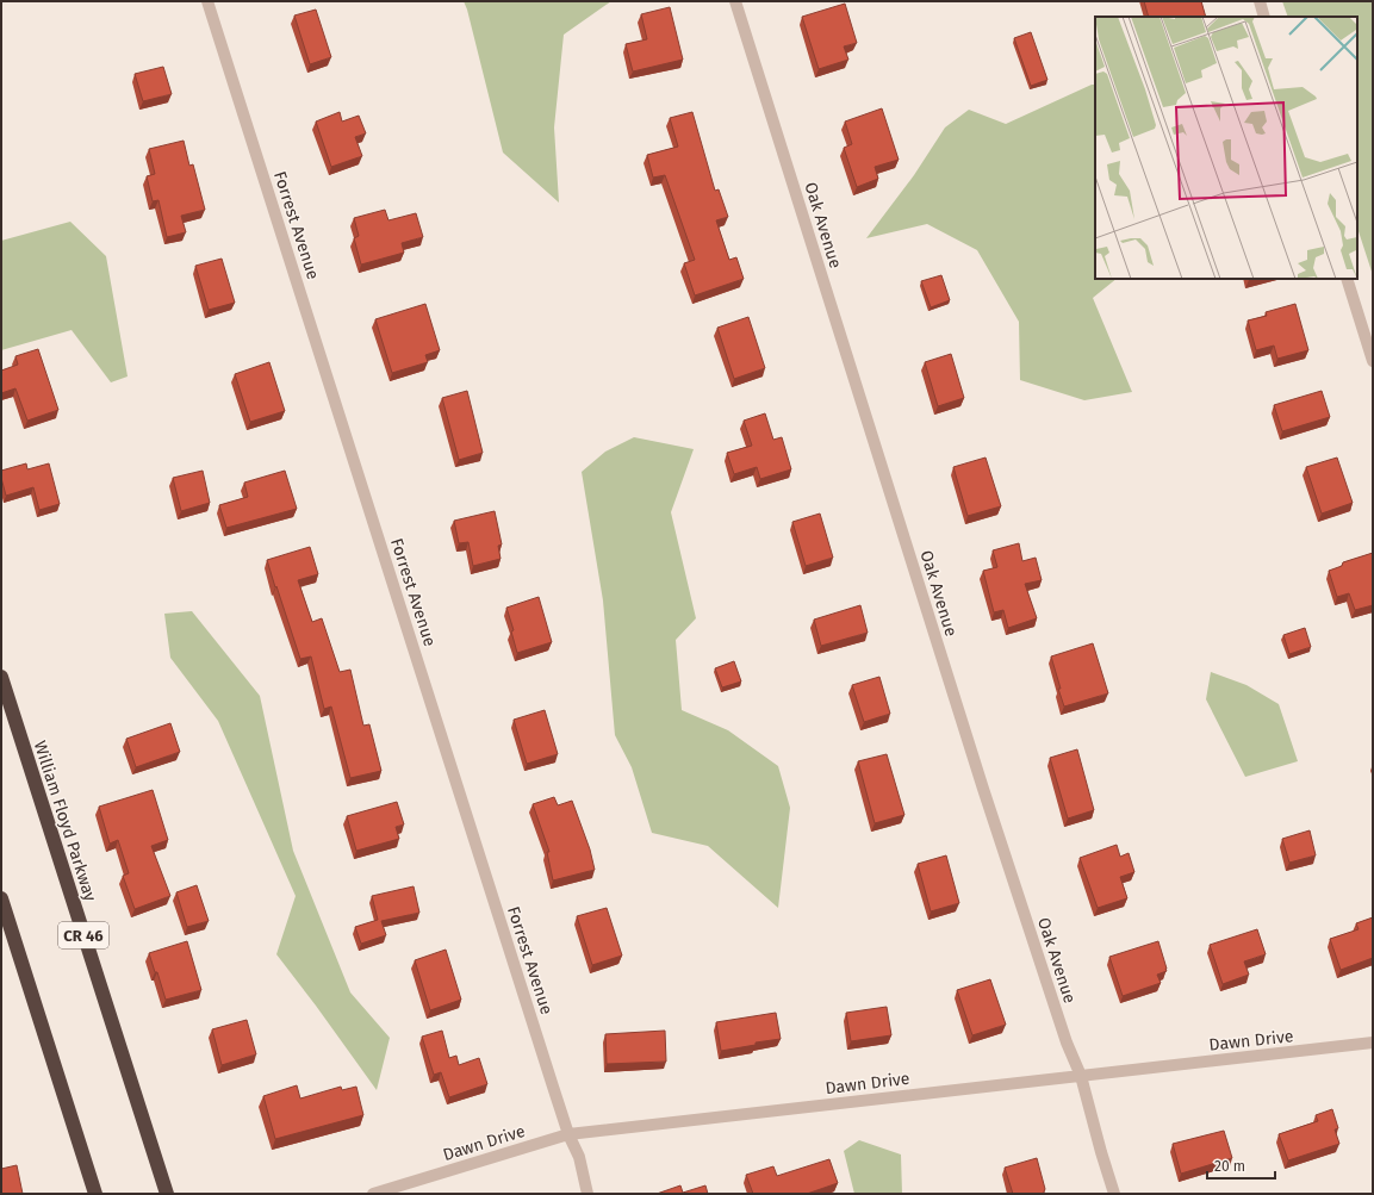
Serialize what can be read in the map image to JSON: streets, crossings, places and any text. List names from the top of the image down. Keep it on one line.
{"streets":{"highway":["William Floyd Parkway","CR 46"],"street":["Forrest Avenue","Oak Avenue","Dawn Drive"]},"crossings":[["Forrest Avenue","Dawn Drive"],["Oak Avenue","Dawn Drive"]],"scale_bar":"20 m"}
